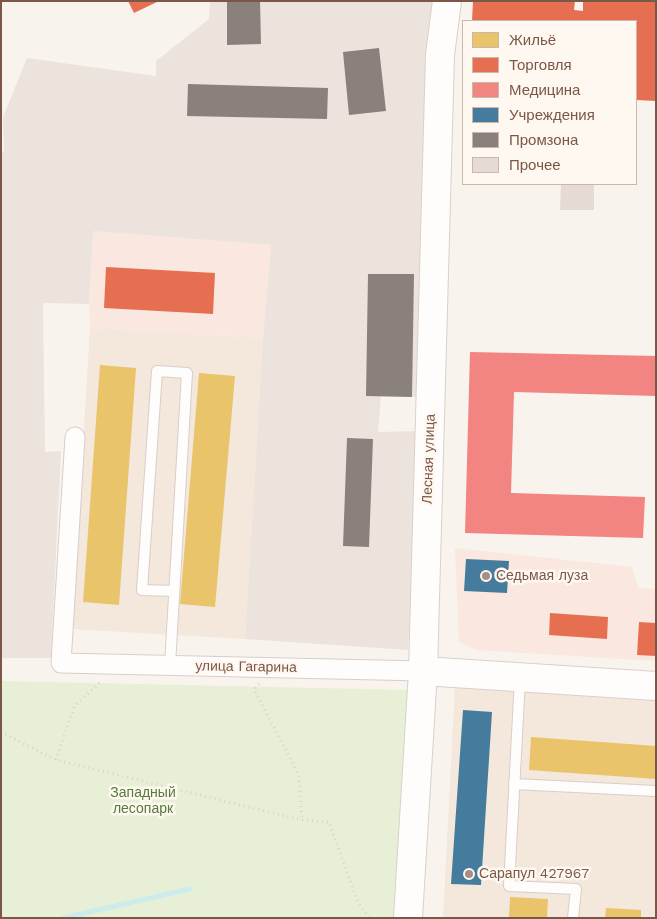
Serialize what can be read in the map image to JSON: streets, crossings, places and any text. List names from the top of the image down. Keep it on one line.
{"streets":{"street":["Лесная улица","улица Гагарина"]},"crossings":[["Лесная улица","улица Гагарина"]],"parks":["Западный лесопарк"],"places":["Седьмая луза","Сарапул 427967"],"legend":["Жильё","Торговля","Медицина","Учреждения","Промзона","Прочее"]}
